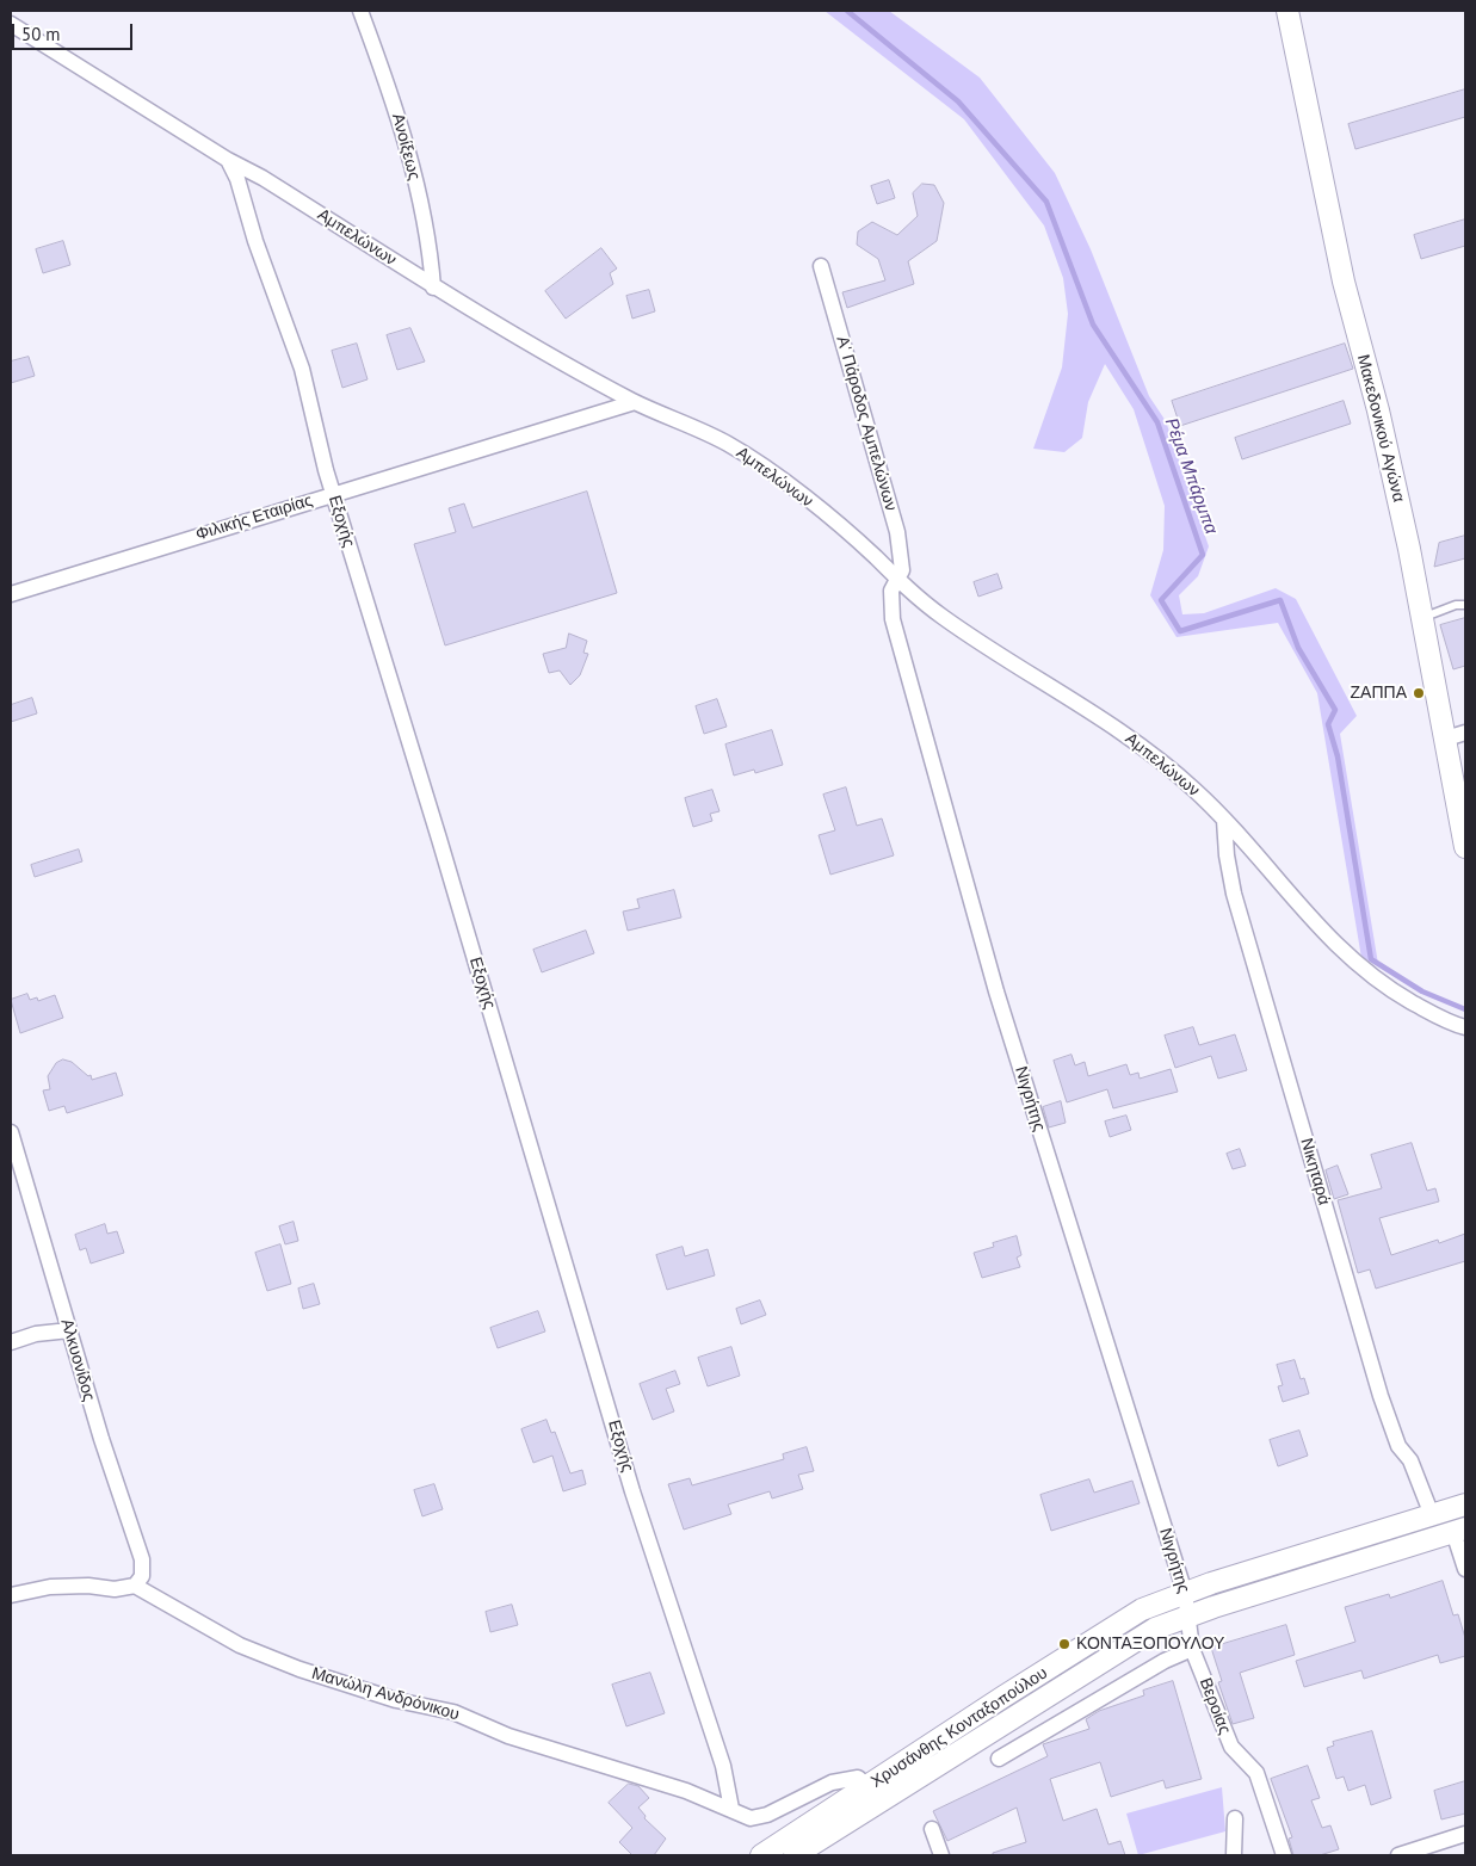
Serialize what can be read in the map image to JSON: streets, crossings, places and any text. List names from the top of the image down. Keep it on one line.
{"streets":{"main road":["Μακεδονικού Αγώνα","Χρυσάνθης Κονταξοπούλου"],"street":["Ανοίξεως","Αμπελώνων","Α' Πάροδος Αμπελώνων","Φιλικής Εταιρίας","Εξοχής","Νιγρήτης","Νικηταρά","Αλκυονίδος","Μανώλη Ανδρόνικου","Βεροίας"]},"crossings":[["Ανοίξεως","Αμπελώνων"],["Αμπελώνων","Α' Πάροδος Αμπελώνων"],["Αμπελώνων","Φιλικής Εταιρίας"],["Αμπελώνων","Εξοχής"],["Αμπελώνων","Νιγρήτης"],["Αμπελώνων","Νικηταρά"],["Α' Πάροδος Αμπελώνων","Νιγρήτης"],["Φιλικής Εταιρίας","Εξοχής"],["Εξοχής","Μανώλη Ανδρόνικου"],["Νιγρήτης","Βεροίας"],["Νιγρήτης","Χρυσάνθης Κονταξοπούλου"],["Νικηταρά","Χρυσάνθης Κονταξοπούλου"],["Αλκυονίδος","Μανώλη Ανδρόνικου"],["Μανώλη Ανδρόνικου","Χρυσάνθης Κονταξοπούλου"],["Βεροίας","Χρυσάνθης Κονταξοπούλου"]],"water":["Ρέμα Μπάρμπα"],"places":["ΖΑΠΠΑ","ΚΟΝΤΑΞΟΠΟΥΛΟΥ"],"scale_bar":"50 m"}
